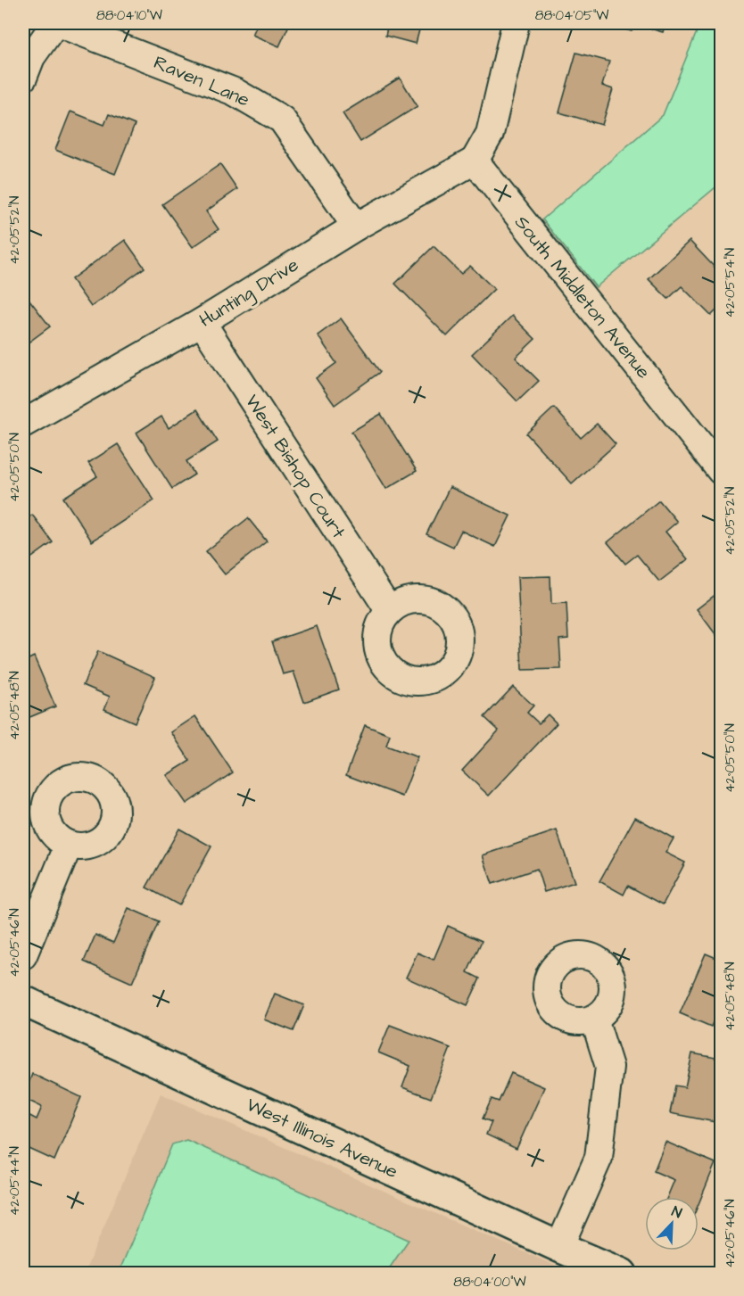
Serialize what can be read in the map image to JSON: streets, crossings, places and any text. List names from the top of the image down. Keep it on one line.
{"streets":{"main road":["West Illinois Avenue"],"street":["Raven Lane","Hunting Drive","South Middleton Avenue","West Bishop Court"]},"crossings":[["Raven Lane","Hunting Drive"],["Hunting Drive","South Middleton Avenue"],["Hunting Drive","West Bishop Court"]],"north":"top right","coordinates":["88°04'10\"W","88°04'05\"W","42°05'52\"N","42°05'54\"N","42°05'50\"N","42°05'48\"N","42°05'46\"N","42°05'44\"N","88°04'00\"W"]}
